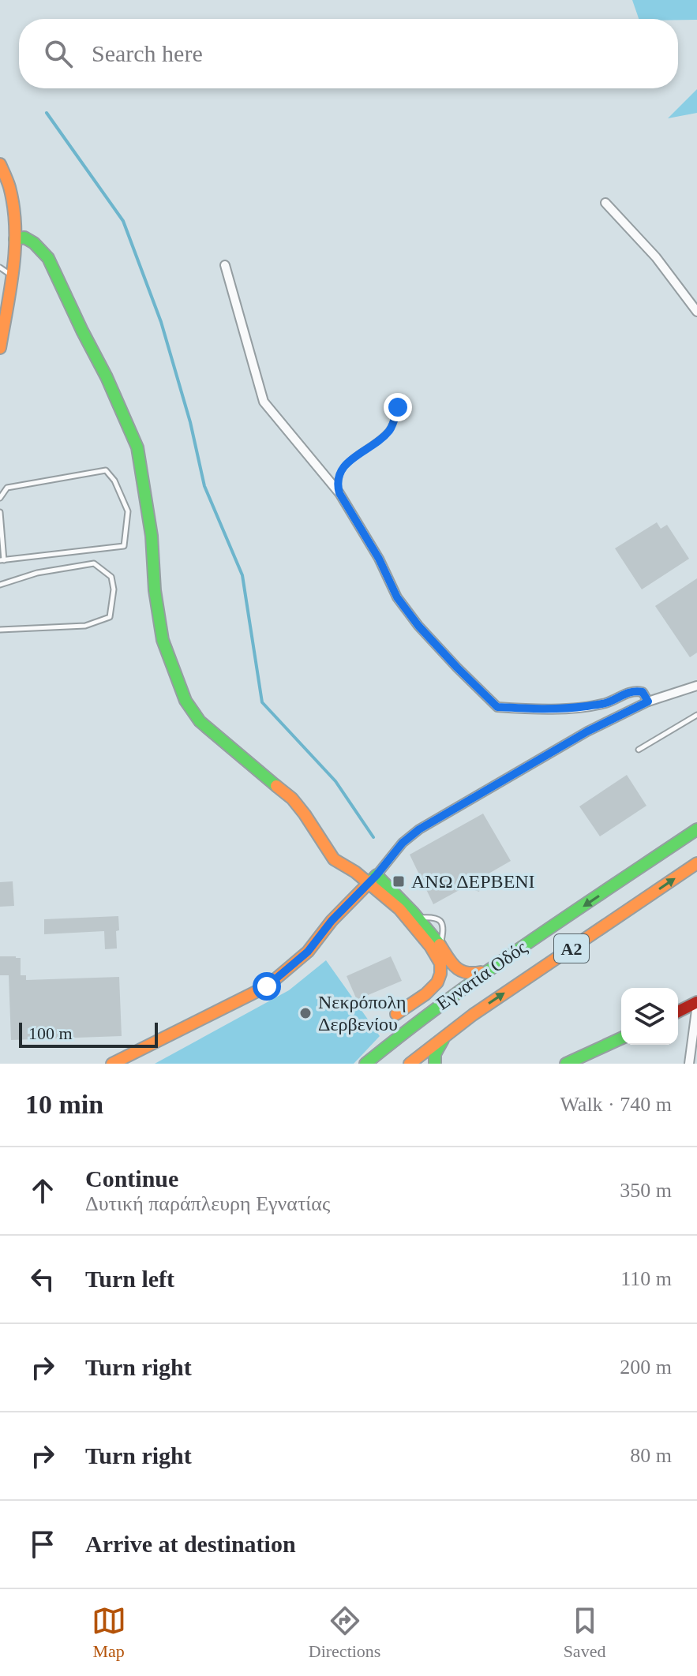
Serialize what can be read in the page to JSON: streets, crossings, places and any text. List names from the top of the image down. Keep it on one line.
{"streets":{"main road":["Α2","Εγνατία Οδός"]},"places":{"transit":["ΑΝΩ ΔΕΡΒΕΝΙ"],"other":["Νεκρόπολη Δερβενίου"]},"scale_bar":"100 m","page":{"search":"Search here","scale":"100 m","heading":["10 min","Walk · 740 m"],"list":[["Continue","Δυτική παράπλευρη Εγνατίας","350 m"],["Turn left","110 m"],["Turn right","200 m"],["Turn right","80 m"],"Arrive at destination"],"nav":["Map","Directions","Saved"]}}
